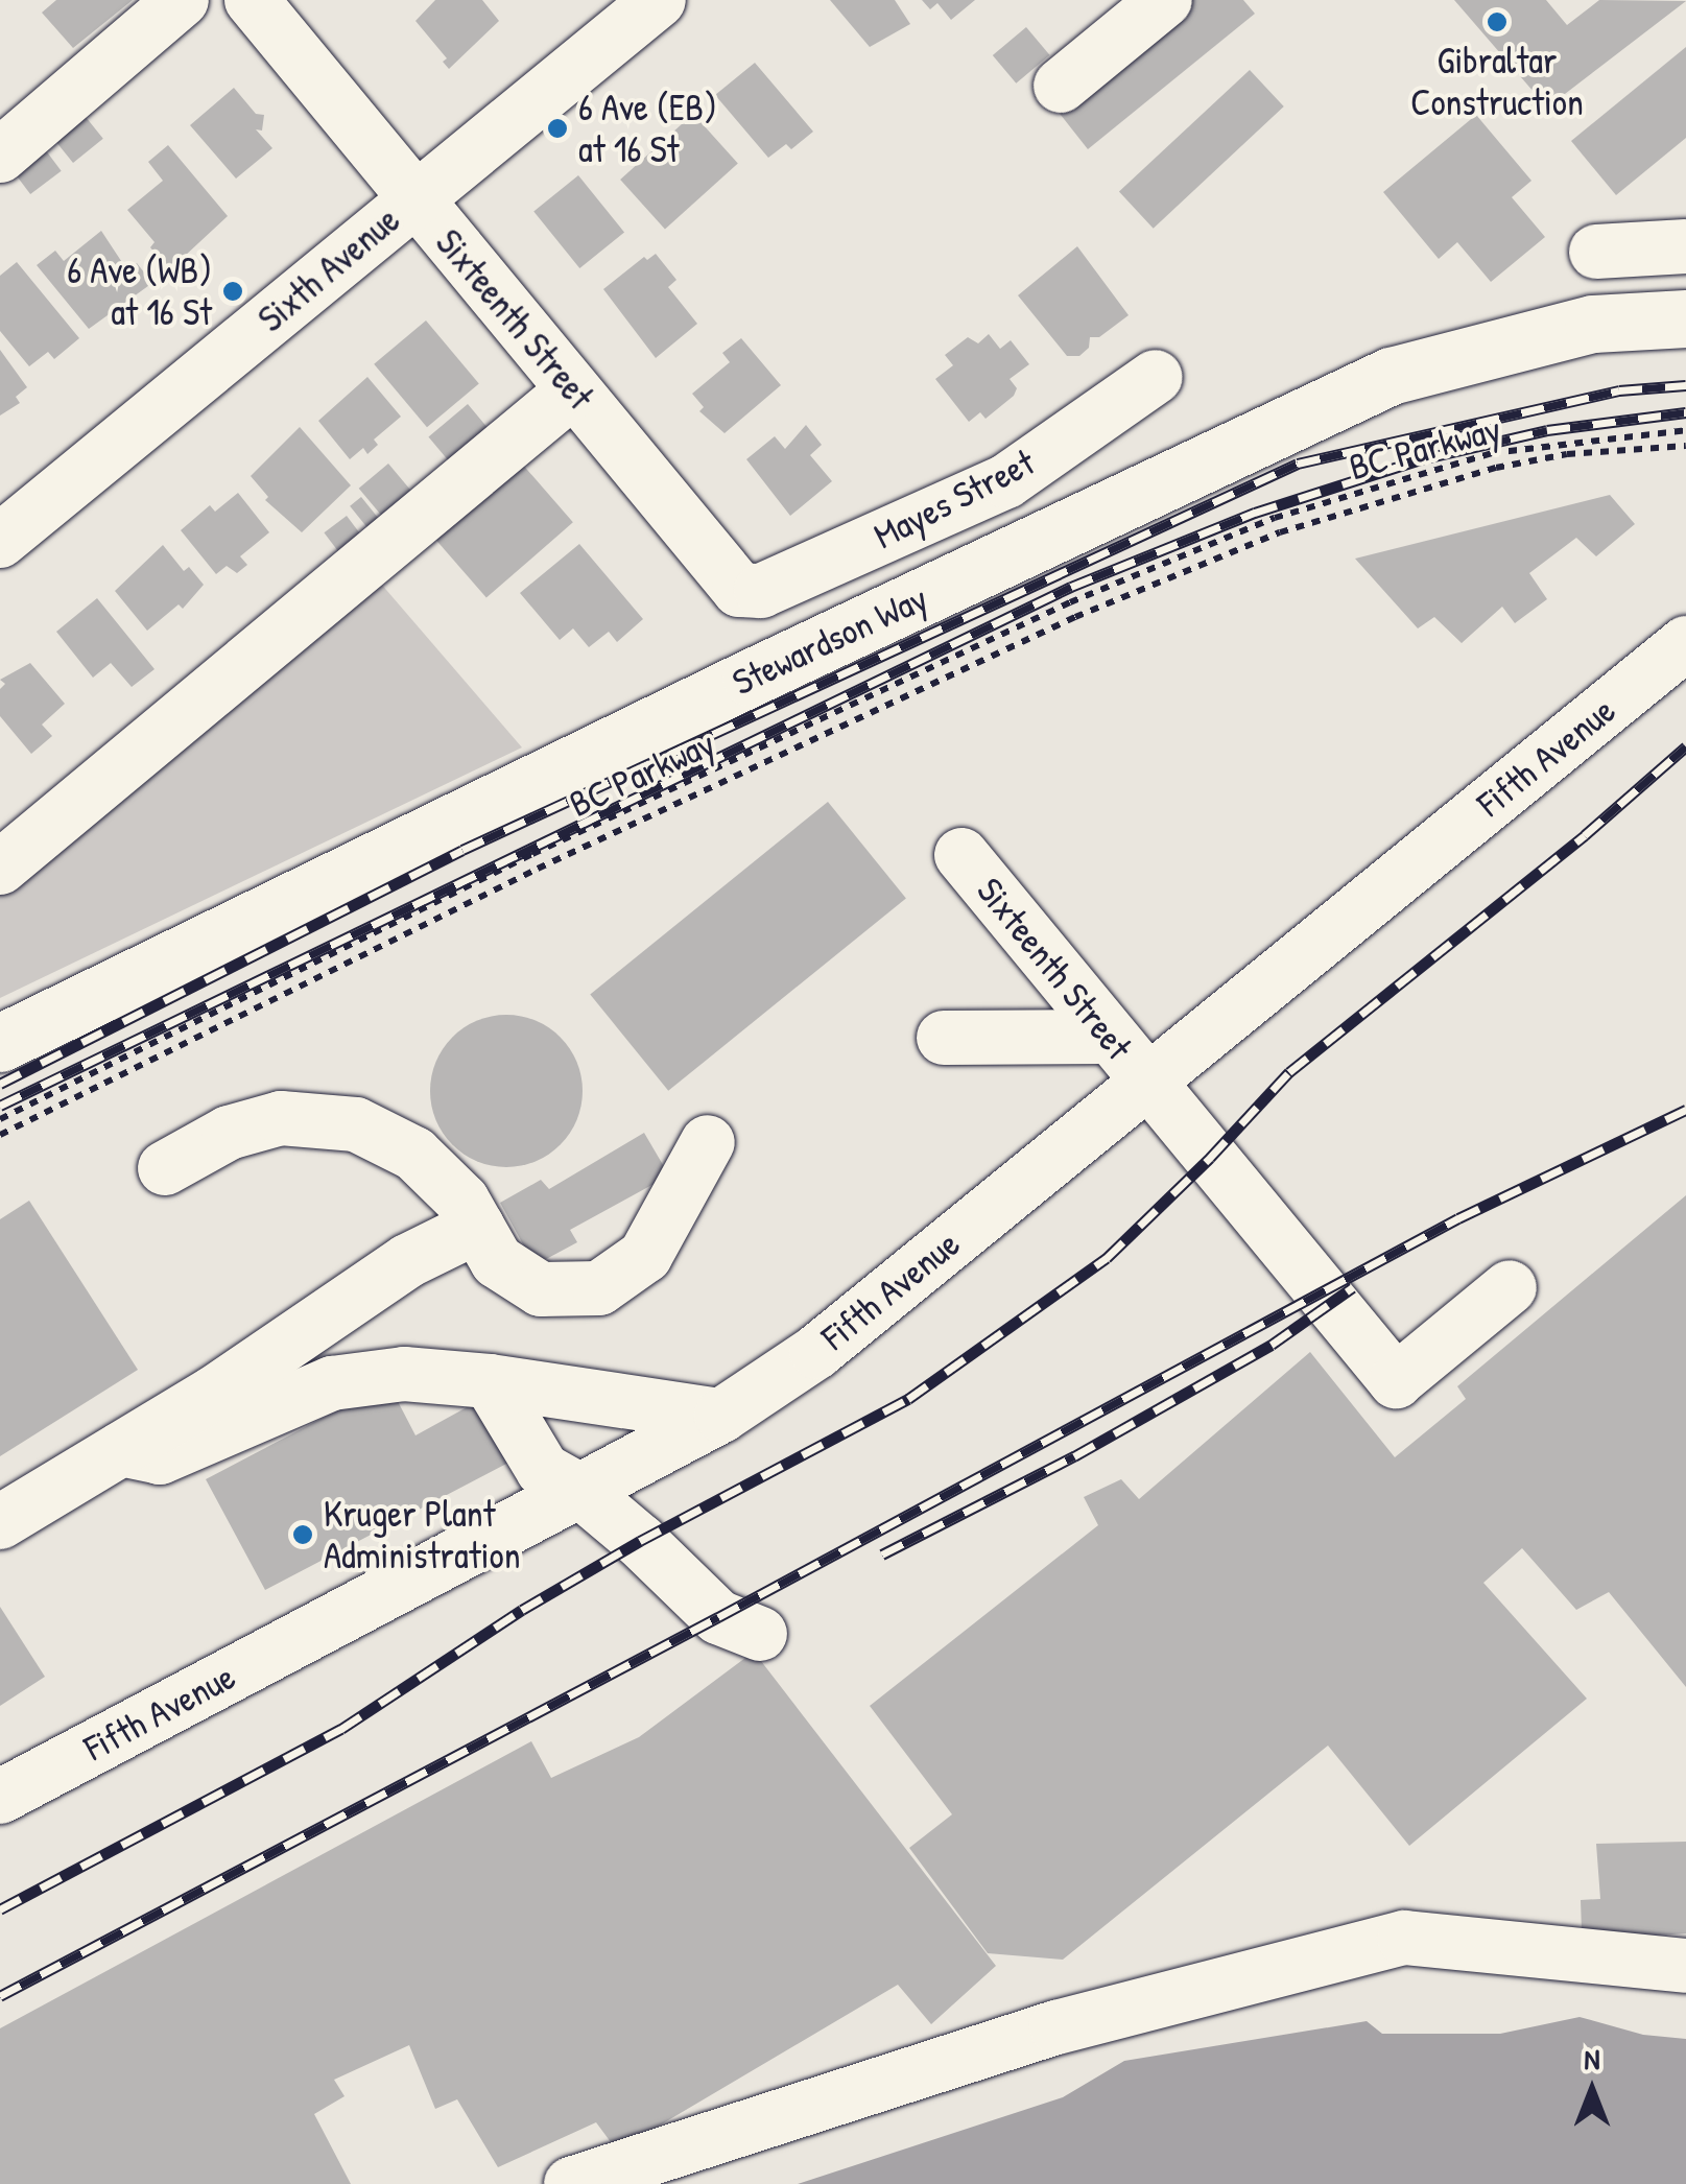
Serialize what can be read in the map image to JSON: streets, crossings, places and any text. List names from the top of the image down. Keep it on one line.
{"streets":{"main road":["Stewardson Way"],"street":["Sixth Avenue","Sixteenth Street","Mayes Street","Fifth Avenue"],"path":["BC Parkway"]},"crossings":[["Sixth Avenue","Sixteenth Street"],["Sixteenth Street","Mayes Street"],["Sixteenth Street","Fifth Avenue"]],"places":["Gibraltar Construction","6 Ave (EB) at 16 St","6 Ave (WB) at 16 St","Kruger Plant Administration"],"north":"top"}
